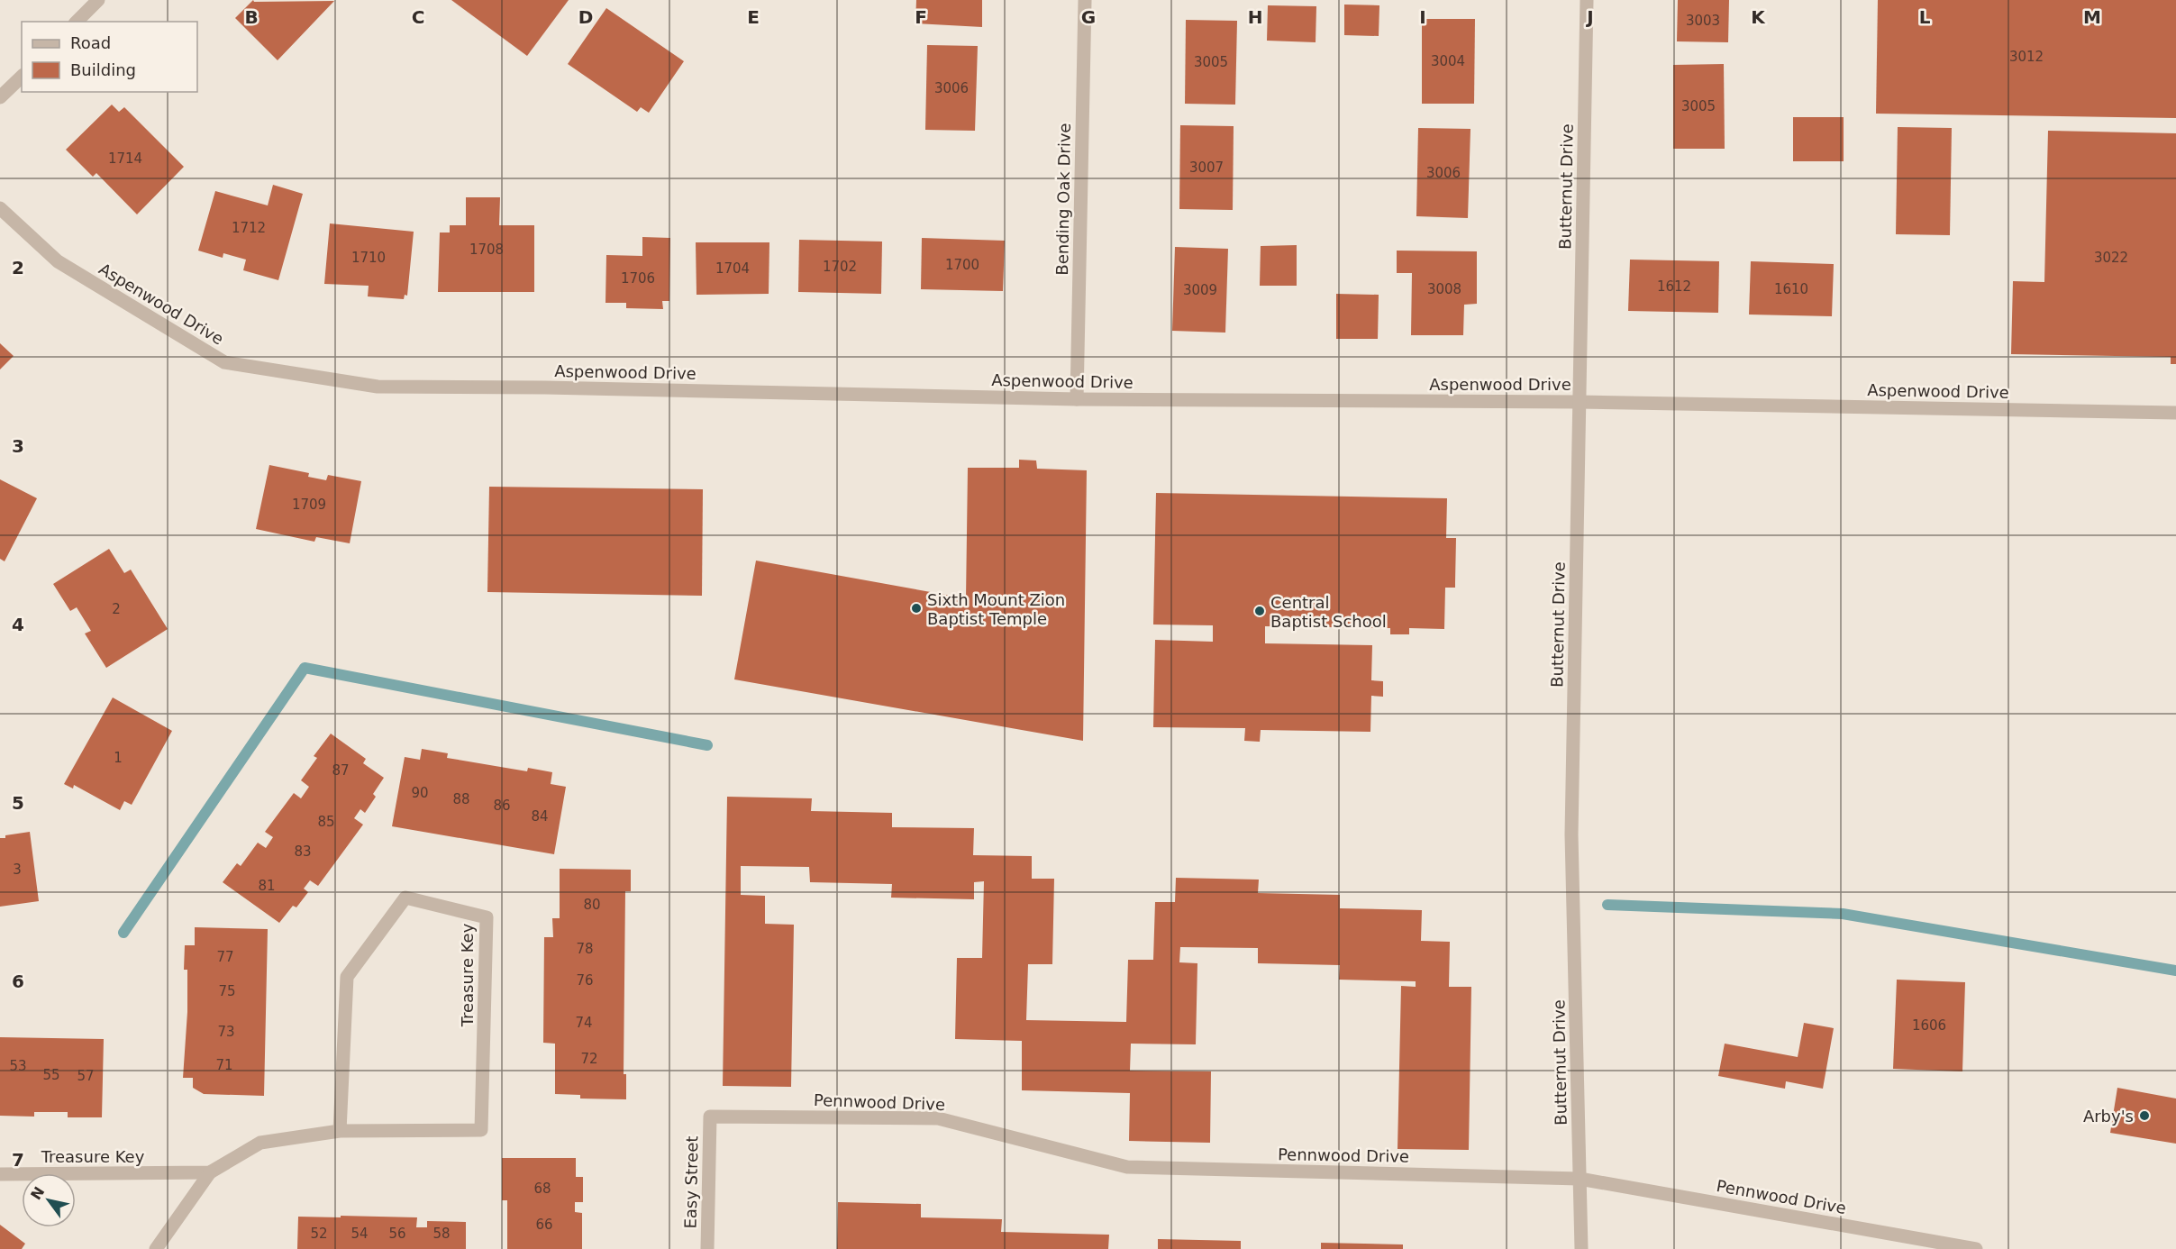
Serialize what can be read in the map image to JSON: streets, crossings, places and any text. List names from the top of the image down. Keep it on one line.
{"streets":{"street":["Butternut Drive","Bending Oak Drive","Aspenwood Drive","Treasure Key","Pennwood Drive","Easy Street"]},"crossings":[["Butternut Drive","Aspenwood Drive"],["Butternut Drive","Pennwood Drive"],["Bending Oak Drive","Aspenwood Drive"],["Pennwood Drive","Easy Street"]],"places":["Sixth Mount Zion Baptist Temple","Central Baptist School","Arby's"],"house_numbers":["3003","3012","3004","3005","3006","3005","1714","3007","3006","1712","1708","1710","3022","1700","1702","1704","1706","1612","3008","1610","3009","1709","2","1","87","90","88","86","84","85","83","3","81","80","78","77","76","75","74","1606","73","72","71","53","55","57","68","66","52","54","56","58"],"legend":["Road","Building"],"north":"top left","grid":{"columns":["B","C","D","E","F","G","H","I","J","K","L","M"],"rows":["2","3","4","5","6","7"]}}
